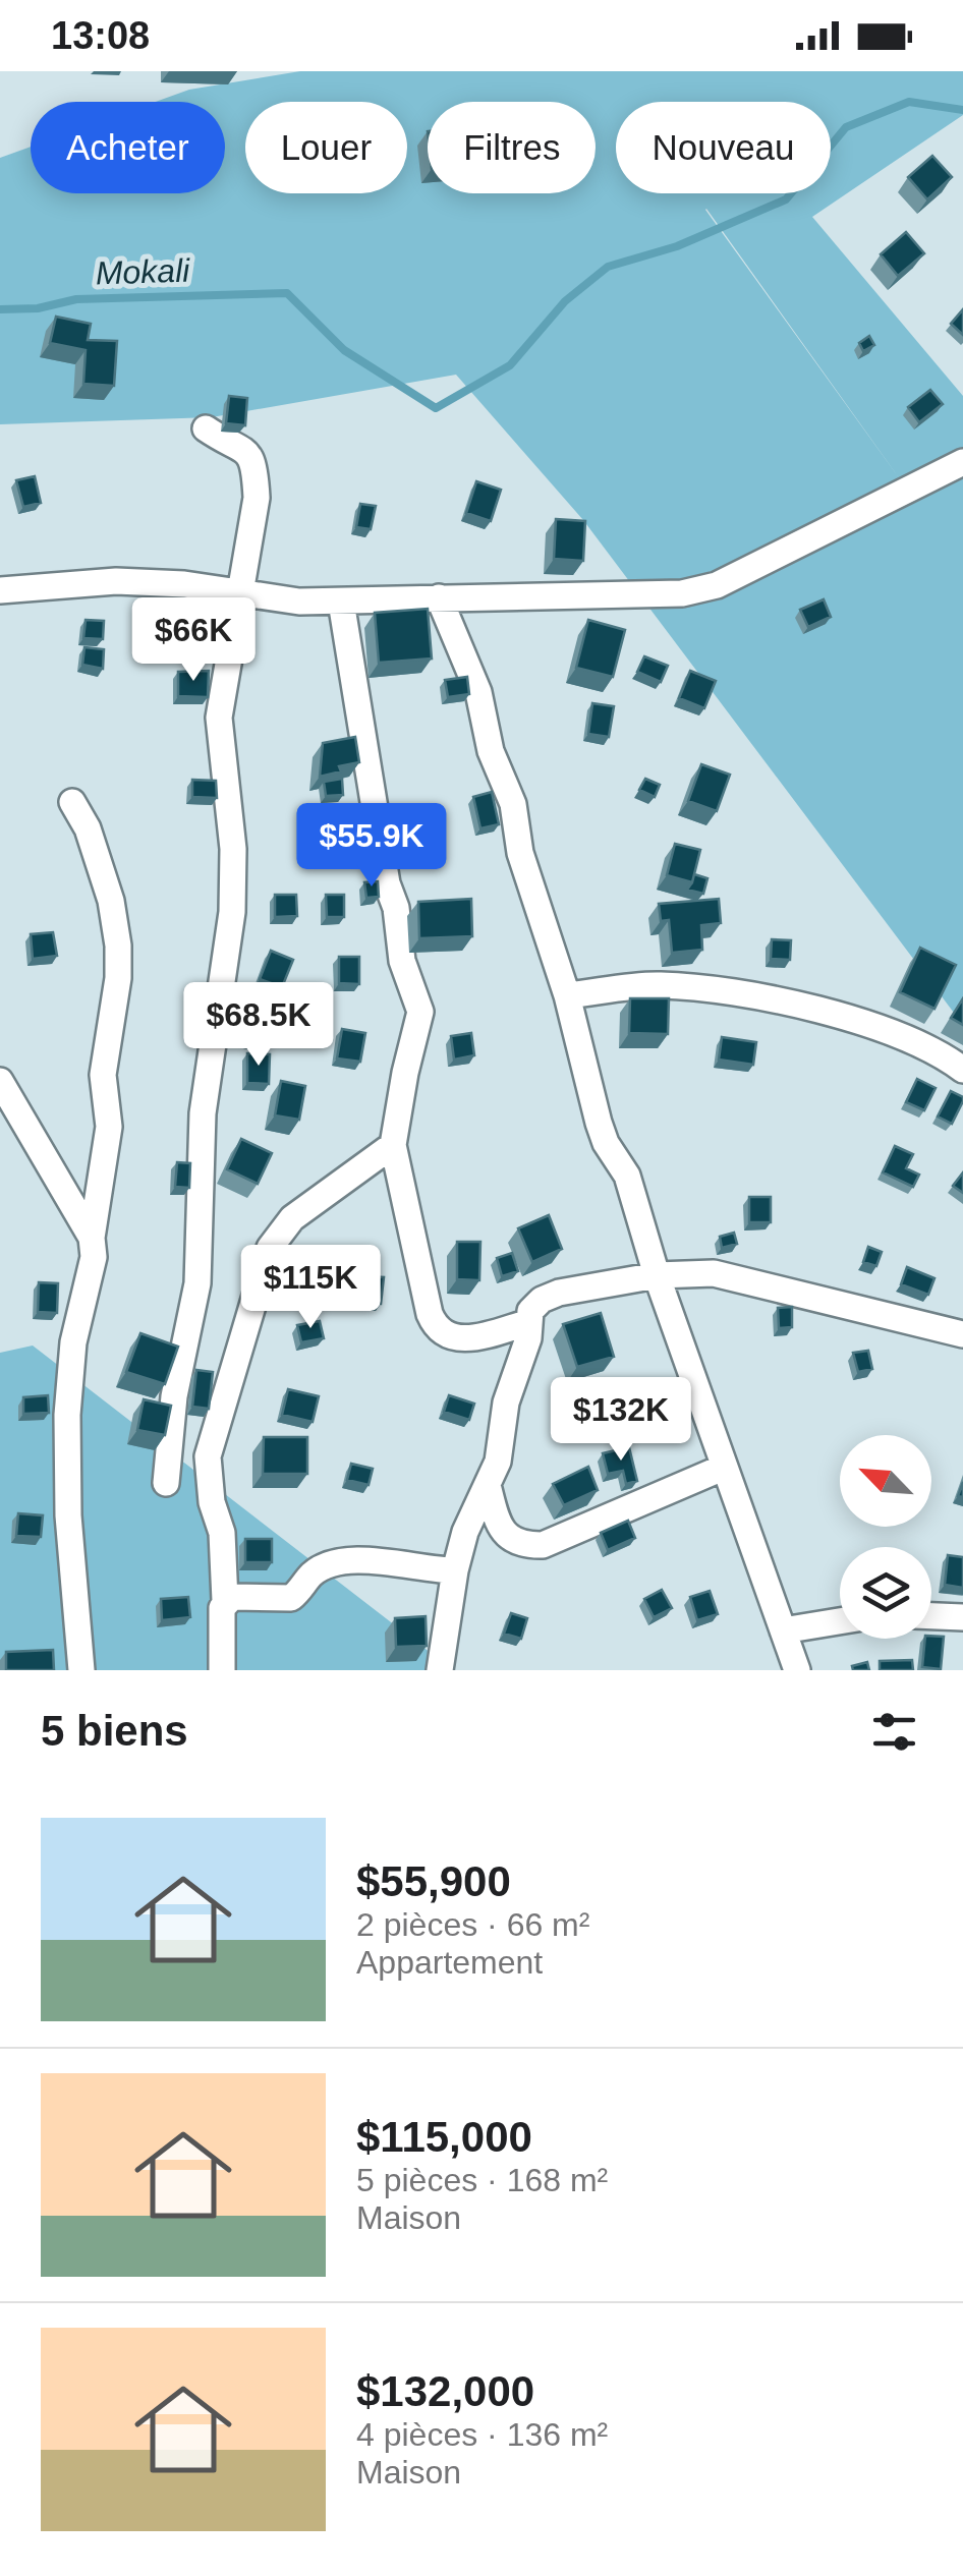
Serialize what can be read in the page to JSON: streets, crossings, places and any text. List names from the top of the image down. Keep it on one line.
{"water":["Mokali"],"north":"top left","page":{"status":"13:08","chip":["Acheter","Louer","Filtres","Nouveau"],"price":["$66K","$55.9K","$68.5K","$115K","$132K"],"heading":"5 biens","list":[{"name":"$55,900","note":"2 pièces · 66 m² · Appartement"},{"name":"$115,000","note":"5 pièces · 168 m² · Maison"},{"name":"$132,000","note":"4 pièces · 136 m² · Maison"}]}}
